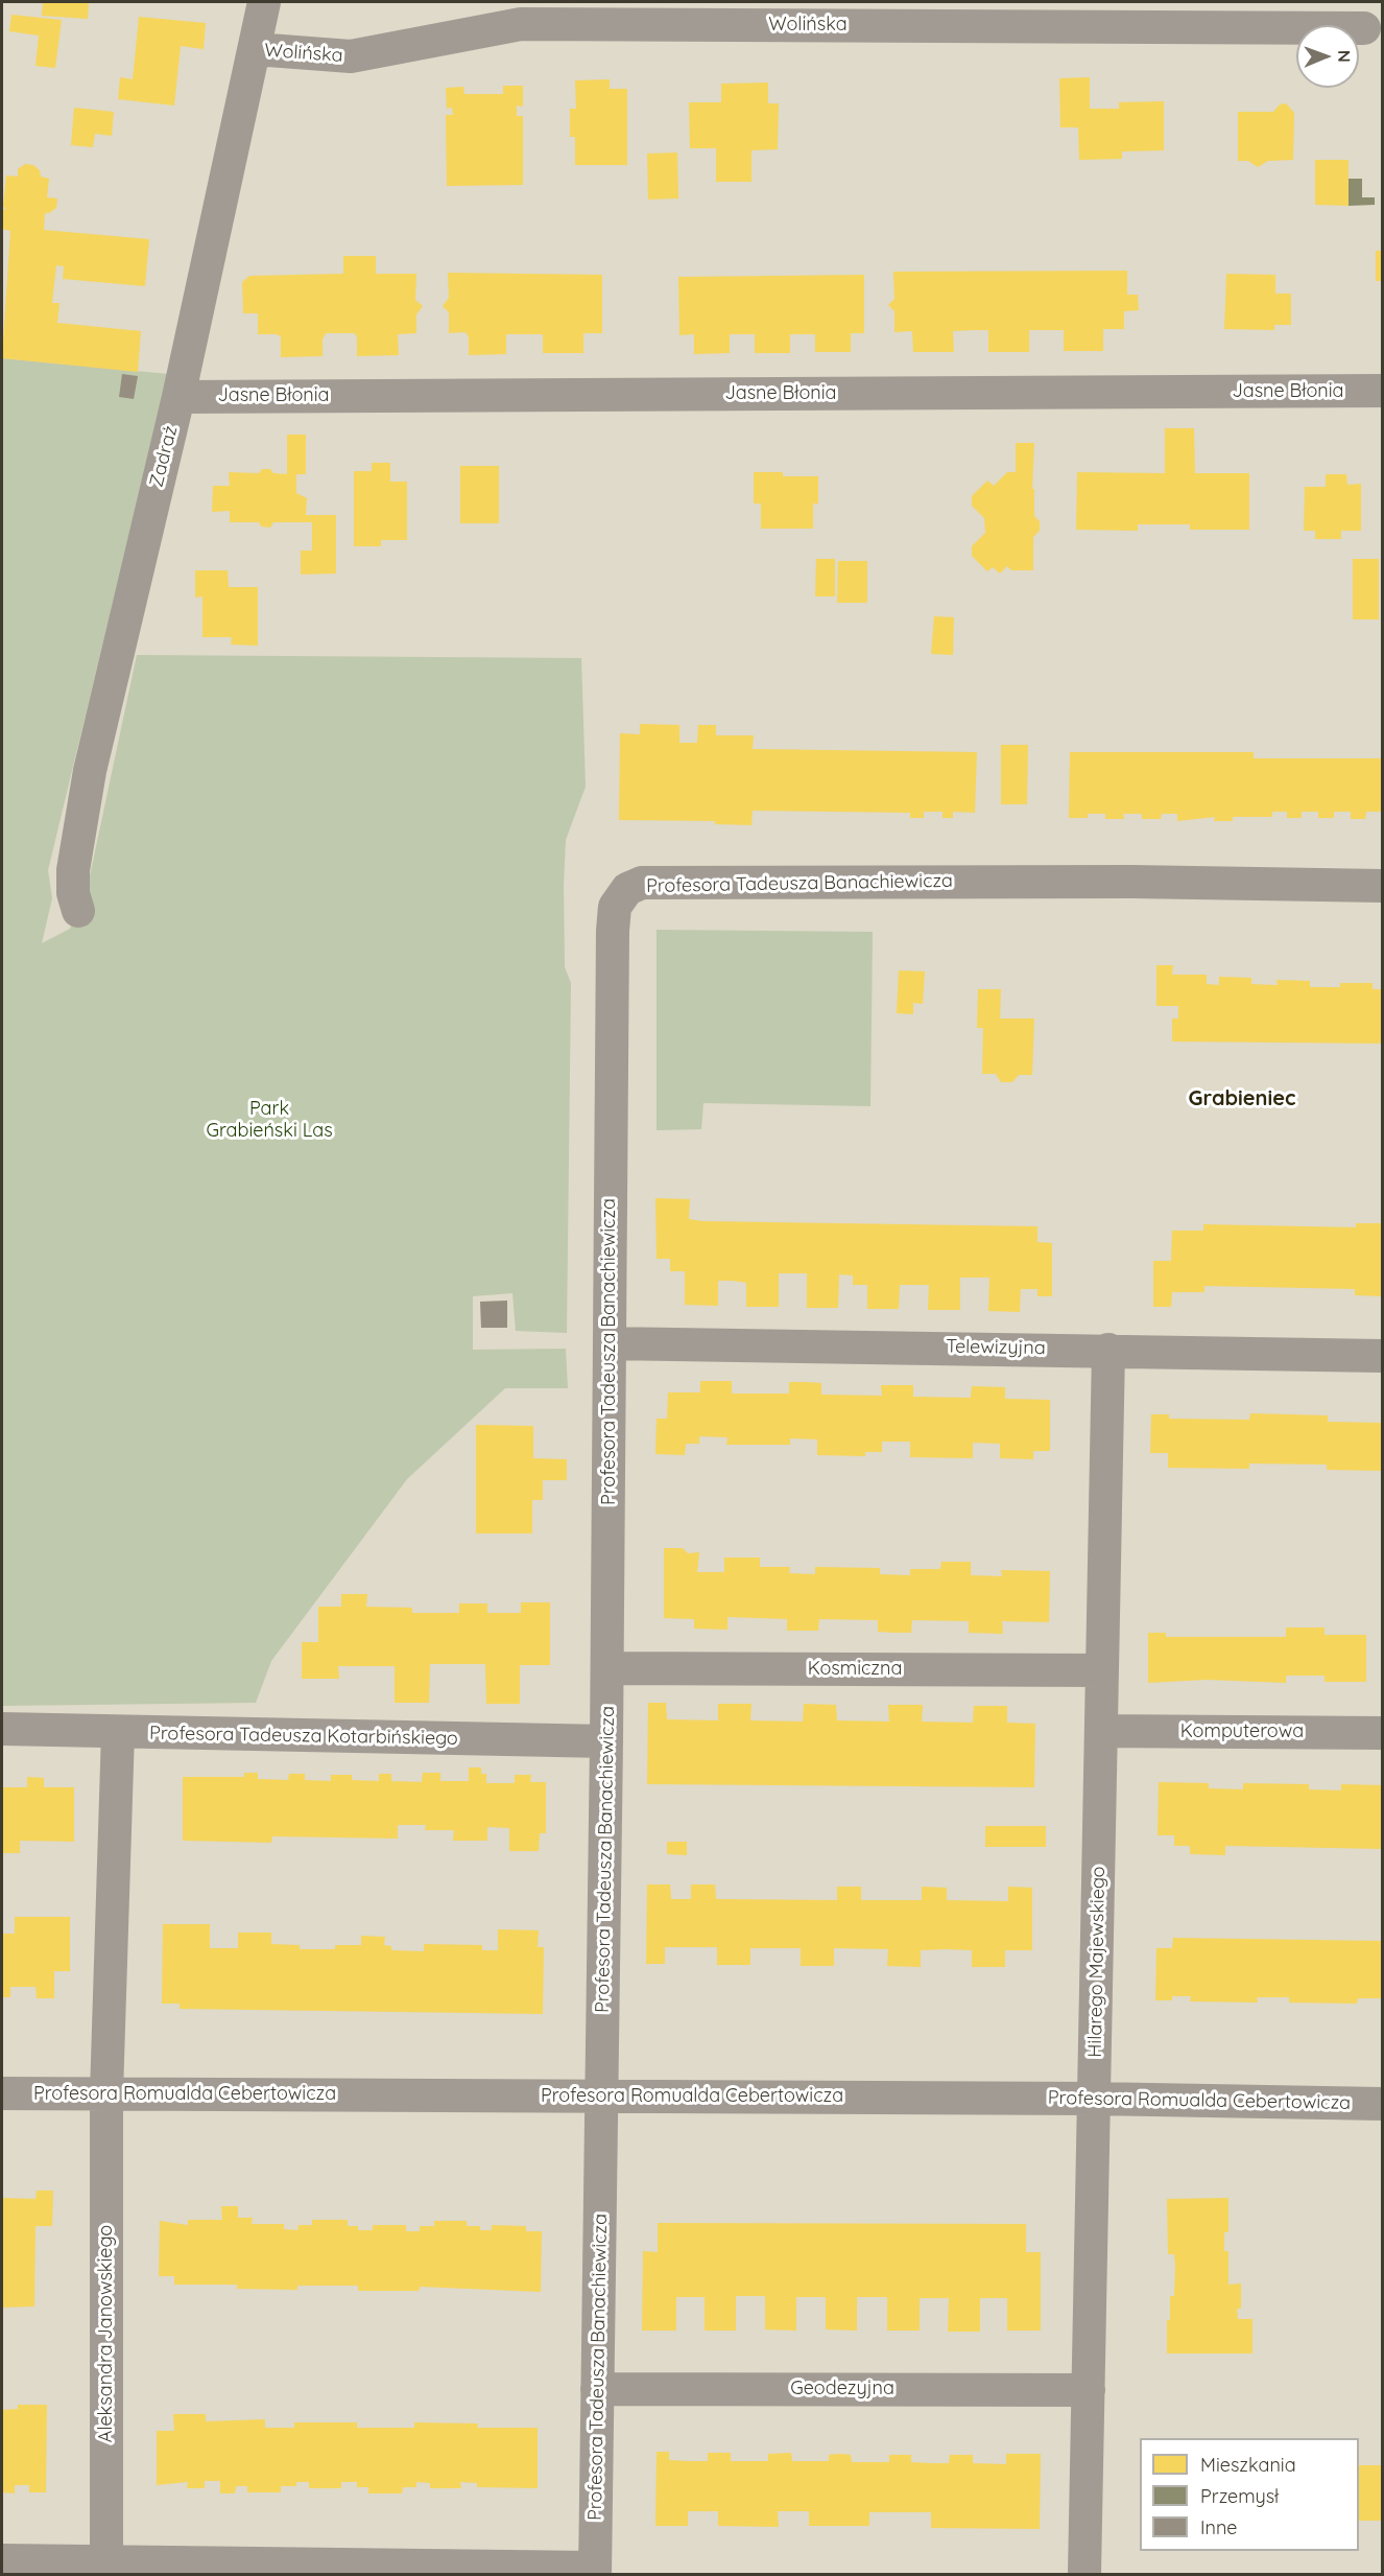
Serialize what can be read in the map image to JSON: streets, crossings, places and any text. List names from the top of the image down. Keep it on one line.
{"streets":{"street":["Wolińska","Jasne Błonia","Zadraż","Profesora Tadeusza Banachiewicza","Telewizyjna","Kosmiczna","Komputerowa","Profesora Tadeusza Kotarbińskiego","Hilarego Majewskiego","Profesora Romualda Cebertowicza","Aleksandra Janowskiego","Geodezyjna"]},"crossings":[["Wolińska","Zadraż"],["Jasne Błonia","Zadraż"],["Profesora Tadeusza Banachiewicza","Telewizyjna"],["Profesora Tadeusza Banachiewicza","Kosmiczna"],["Profesora Tadeusza Banachiewicza","Profesora Tadeusza Kotarbińskiego"],["Profesora Tadeusza Banachiewicza","Profesora Romualda Cebertowicza"],["Profesora Tadeusza Banachiewicza","Geodezyjna"],["Telewizyjna","Hilarego Majewskiego"],["Kosmiczna","Hilarego Majewskiego"],["Komputerowa","Hilarego Majewskiego"],["Profesora Tadeusza Kotarbińskiego","Aleksandra Janowskiego"],["Hilarego Majewskiego","Profesora Romualda Cebertowicza"],["Hilarego Majewskiego","Geodezyjna"],["Profesora Romualda Cebertowicza","Aleksandra Janowskiego"]],"districts":["Grabieniec"],"parks":["Park Grabieński Las"],"legend":["Mieszkania","Przemysł","Inne"],"north":"right"}
